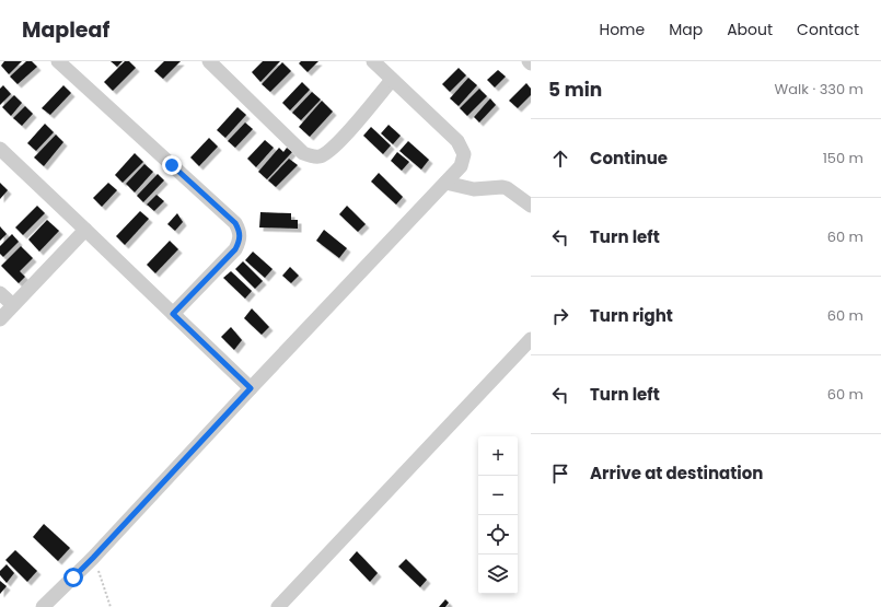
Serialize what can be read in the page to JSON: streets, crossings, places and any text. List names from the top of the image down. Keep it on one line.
{"page":{"header":"Mapleaf","nav":["Home","Map","About","Contact"],"heading":["5 min","Walk · 330 m"],"list":[["Continue","150 m"],["Turn left","60 m"],["Turn right","60 m"],["Turn left","60 m"],"Arrive at destination"],"map_buttons":["+","−"]}}
